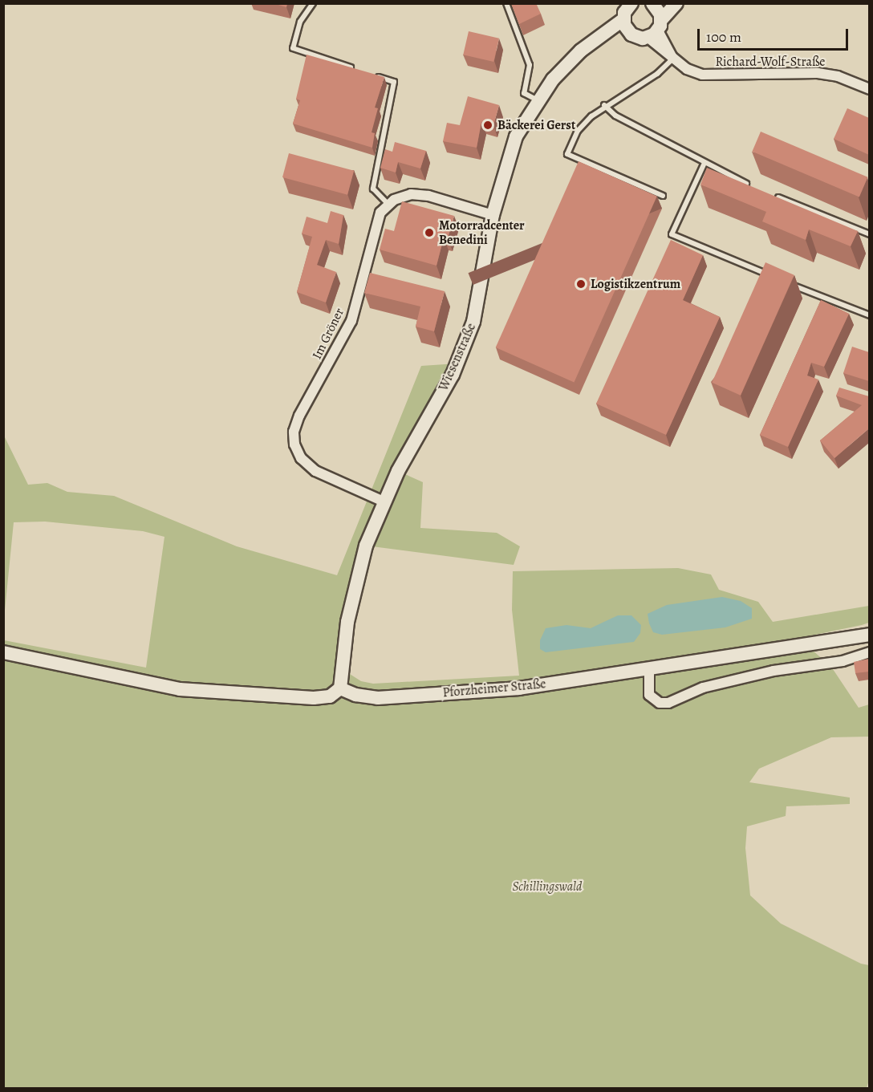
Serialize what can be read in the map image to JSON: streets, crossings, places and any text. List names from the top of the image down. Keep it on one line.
{"streets":{"street":["Richard-Wolf-Straße","Im Gröner","Wiesenstraße","Pforzheimer Straße"]},"crossings":[["Im Gröner","Wiesenstraße"],["Wiesenstraße","Pforzheimer Straße"]],"parks":["Schillingswald"],"places":["Bäckerei Gerst","Motorradcenter Benedini","Logistikzentrum"],"scale_bar":"100 m"}
